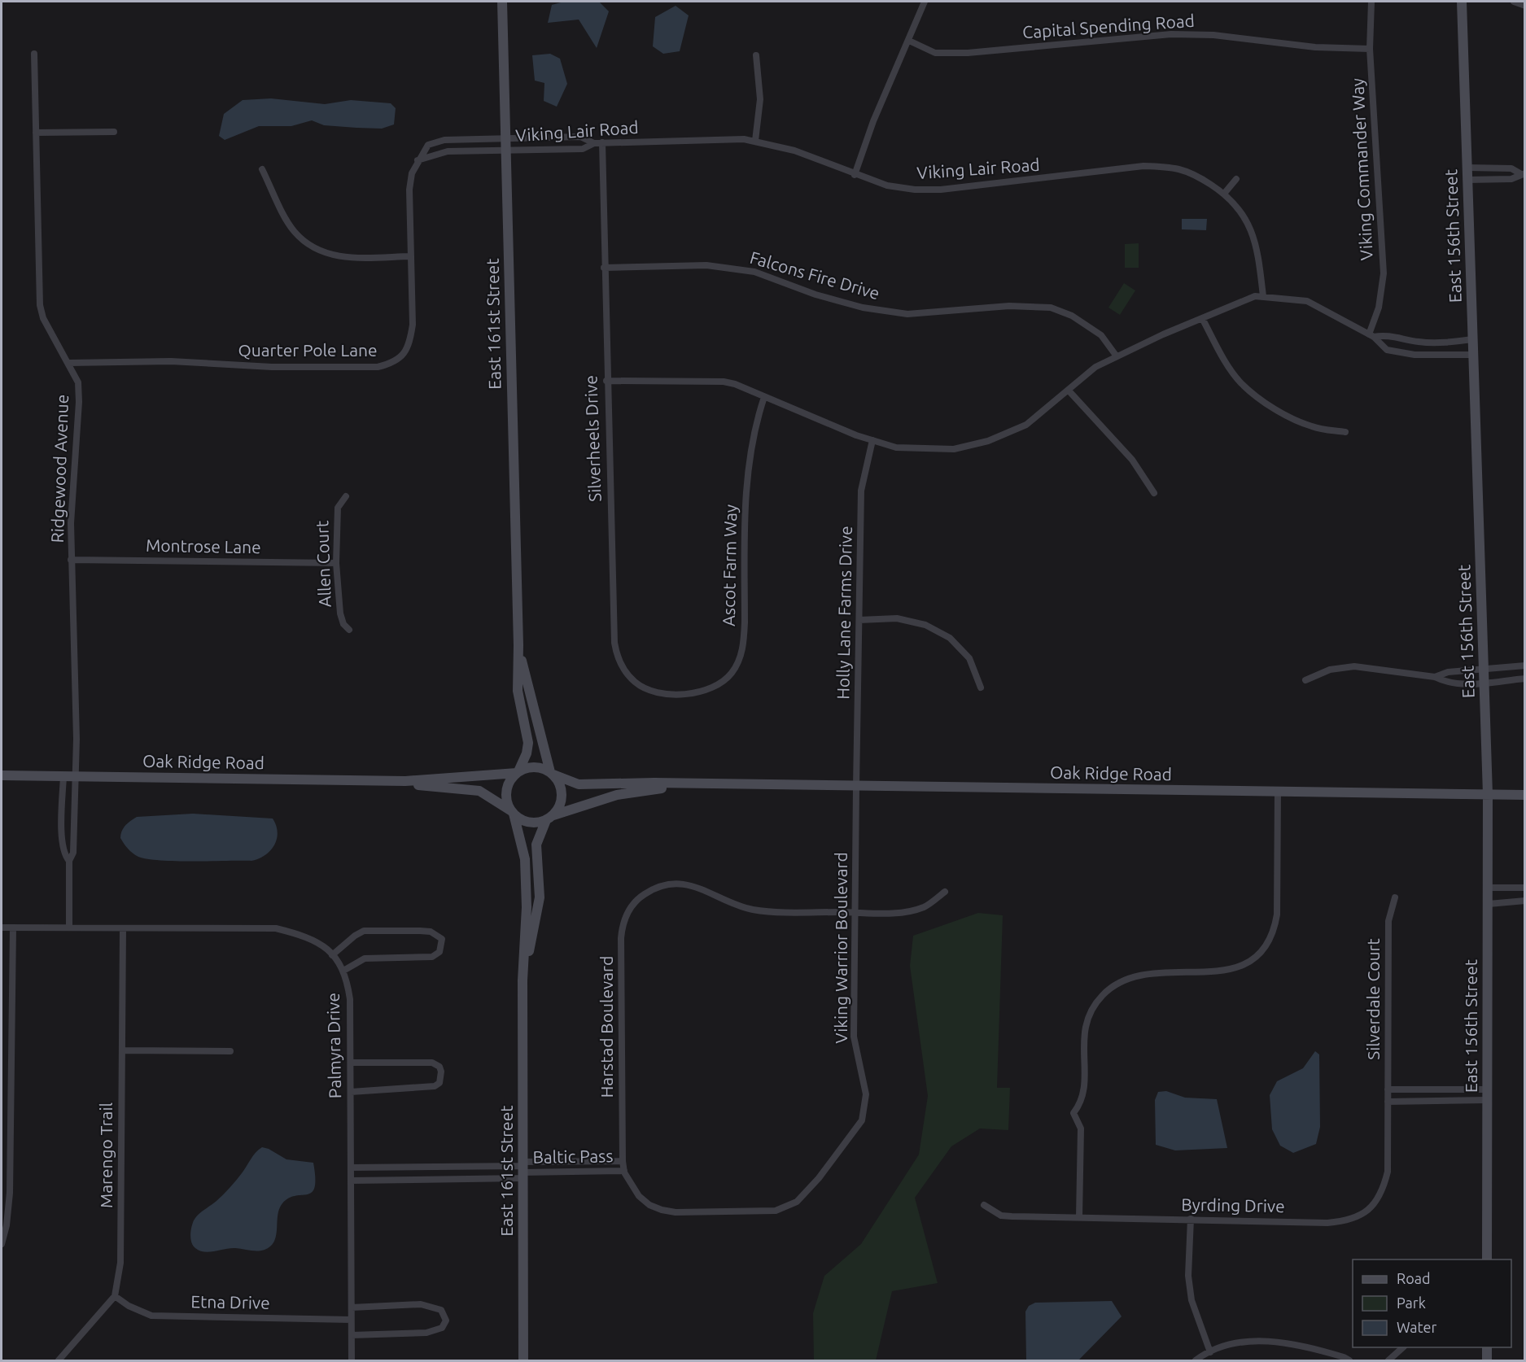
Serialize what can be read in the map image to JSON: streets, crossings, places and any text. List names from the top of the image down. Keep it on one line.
{"streets":{"street":["Capital Spending Road","Viking Lair Road","Viking Commander Way","East 156th Street","Falcons Fire Drive","East 161st Street","Quarter Pole Lane","Silverheels Drive","Ridgewood Avenue","Montrose Lane","Allen Court","Ascot Farm Way","Holly Lane Farms Drive","Oak Ridge Road","Viking Warrior Boulevard","Silverdale Court","Harstad Boulevard","Palmyra Drive","Marengo Trail","Baltic Pass","Byrding Drive","Etna Drive"]},"crossings":[["Capital Spending Road","Viking Commander Way"],["Viking Lair Road","East 161st Street"],["Viking Lair Road","Quarter Pole Lane"],["Viking Lair Road","Silverheels Drive"],["East 156th Street","Oak Ridge Road"],["Falcons Fire Drive","Silverheels Drive"],["East 161st Street","Quarter Pole Lane"],["East 161st Street","Oak Ridge Road"],["East 161st Street","Baltic Pass"],["Quarter Pole Lane","Ridgewood Avenue"],["Silverheels Drive","Ascot Farm Way"],["Ridgewood Avenue","Montrose Lane"],["Ridgewood Avenue","Oak Ridge Road"],["Montrose Lane","Allen Court"],["Holly Lane Farms Drive","Oak Ridge Road"],["Holly Lane Farms Drive","Viking Warrior Boulevard"],["Oak Ridge Road","Viking Warrior Boulevard"],["Viking Warrior Boulevard","Harstad Boulevard"],["Silverdale Court","Byrding Drive"],["Harstad Boulevard","Baltic Pass"],["Palmyra Drive","Marengo Trail"],["Palmyra Drive","Etna Drive"],["Marengo Trail","Etna Drive"]],"legend":["Road","Park","Water"]}
